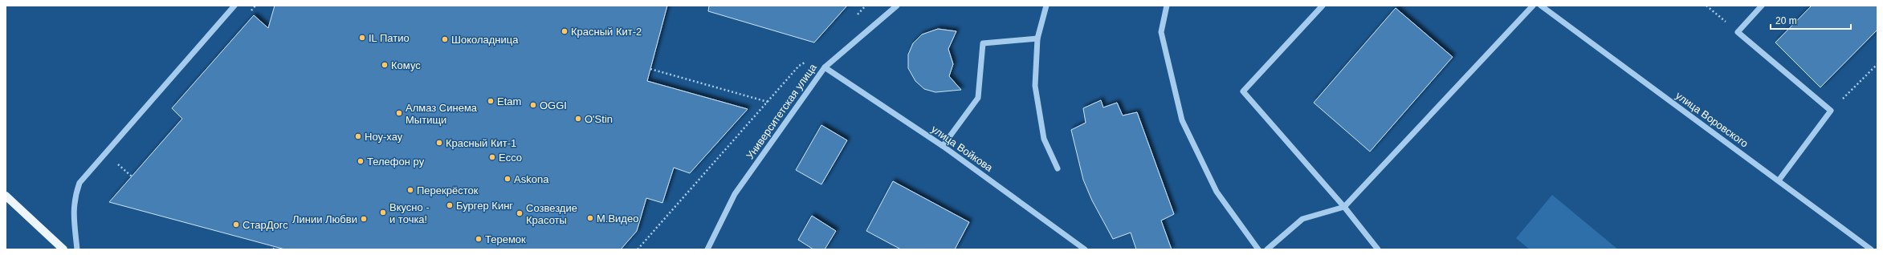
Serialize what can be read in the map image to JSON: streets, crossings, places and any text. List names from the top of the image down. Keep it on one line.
{"streets":{"street":["Университетская улица","улица Воровского","улица Войкова"]},"crossings":[["Университетская улица","улица Войкова"]],"places":["Красный Кит-2","IL Патио","Шоколадница","Комус","Etam","OGGI","Алмаз Синема Мытищи","O'Stin","Ноу-хау","Красный Кит-1","Ecco","Телефон ру","Askona","Перекрёсток","Бургер Кинг","Вкусно - и точка!","Созвездие Красоты","М.Видео","Линии Любви","СтарДогс","Теремок"],"scale_bar":"20 m"}
